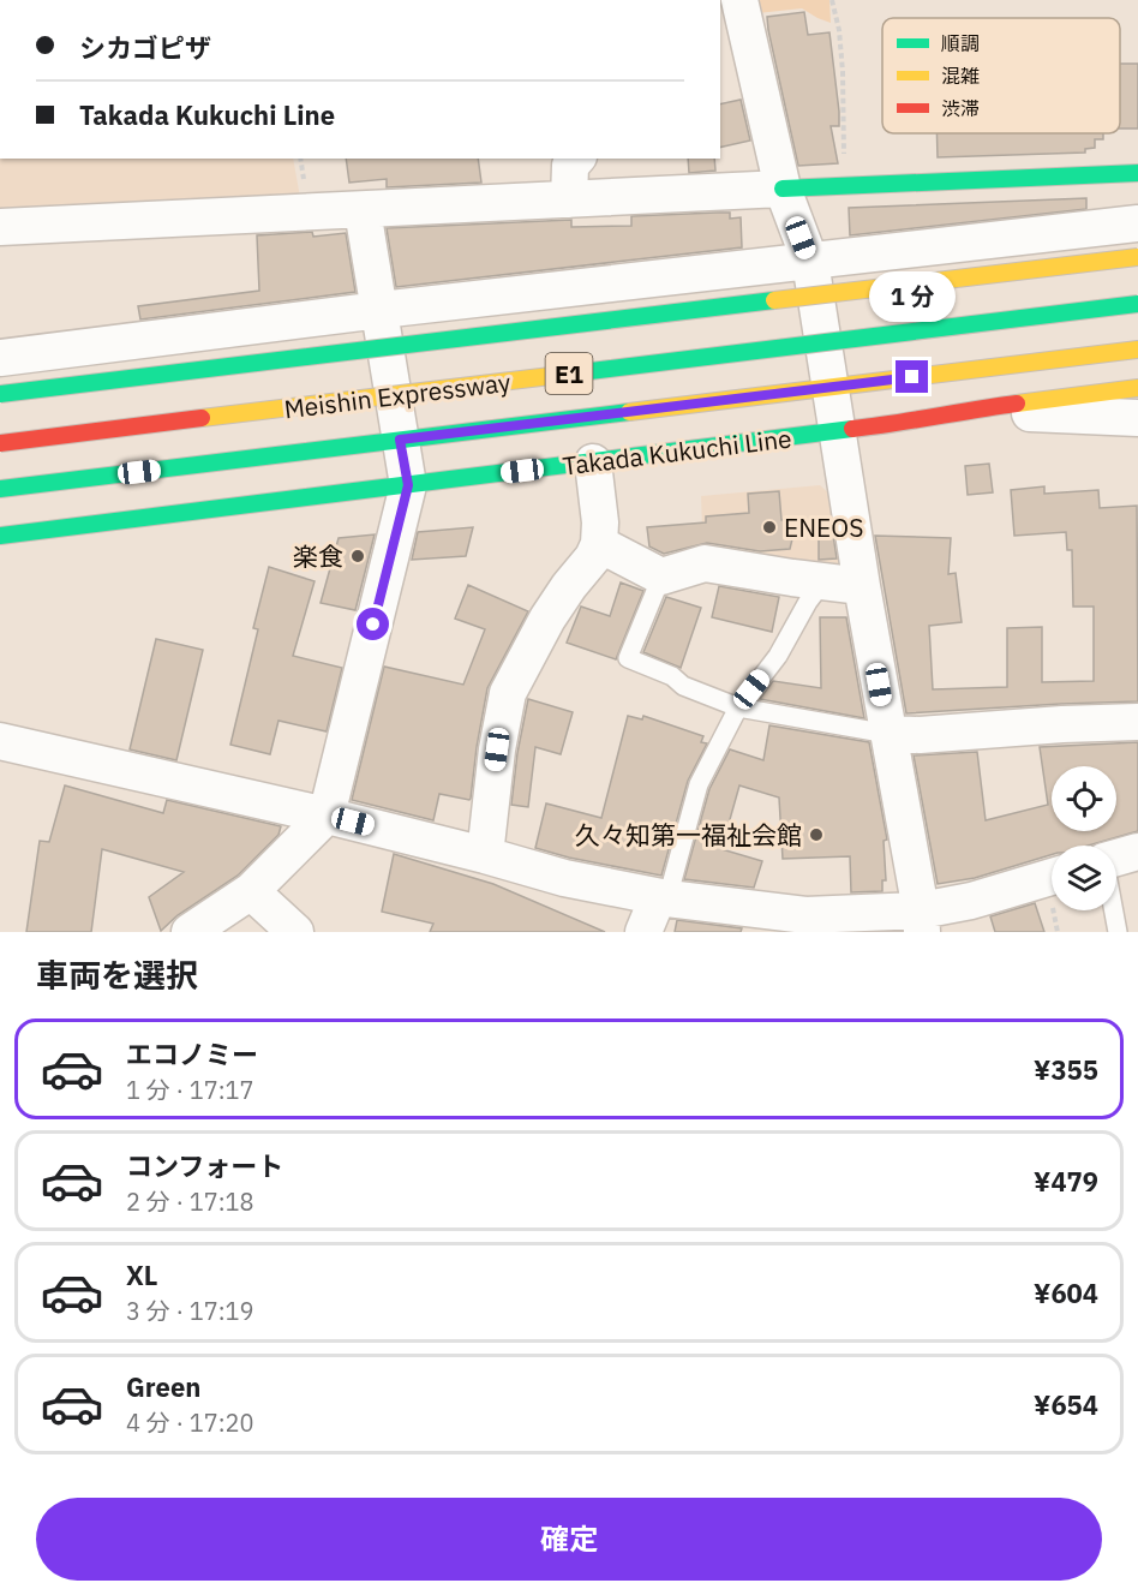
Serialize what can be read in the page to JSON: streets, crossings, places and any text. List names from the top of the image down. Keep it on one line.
{"streets":{"main road":["E1","Meishin Expressway","Takada Kukuchi Line"]},"places":["ENEOS","楽食","久々知第一福祉会館"],"legend":["順調","混雑","渋滞"],"page":{"banner":["シカゴピザ","Takada Kukuchi Line"],"bubble":"1 分","heading":"車両を選択","list":[{"name":"エコノミー","note":"1 分 · 17:17","value":"¥355"},{"name":"コンフォート","note":"2 分 · 17:18","value":"¥479"},{"name":"XL","note":"3 分 · 17:19","value":"¥604"},{"name":"Green","note":"4 分 · 17:20","value":"¥654"}],"buttons":"確定"}}
